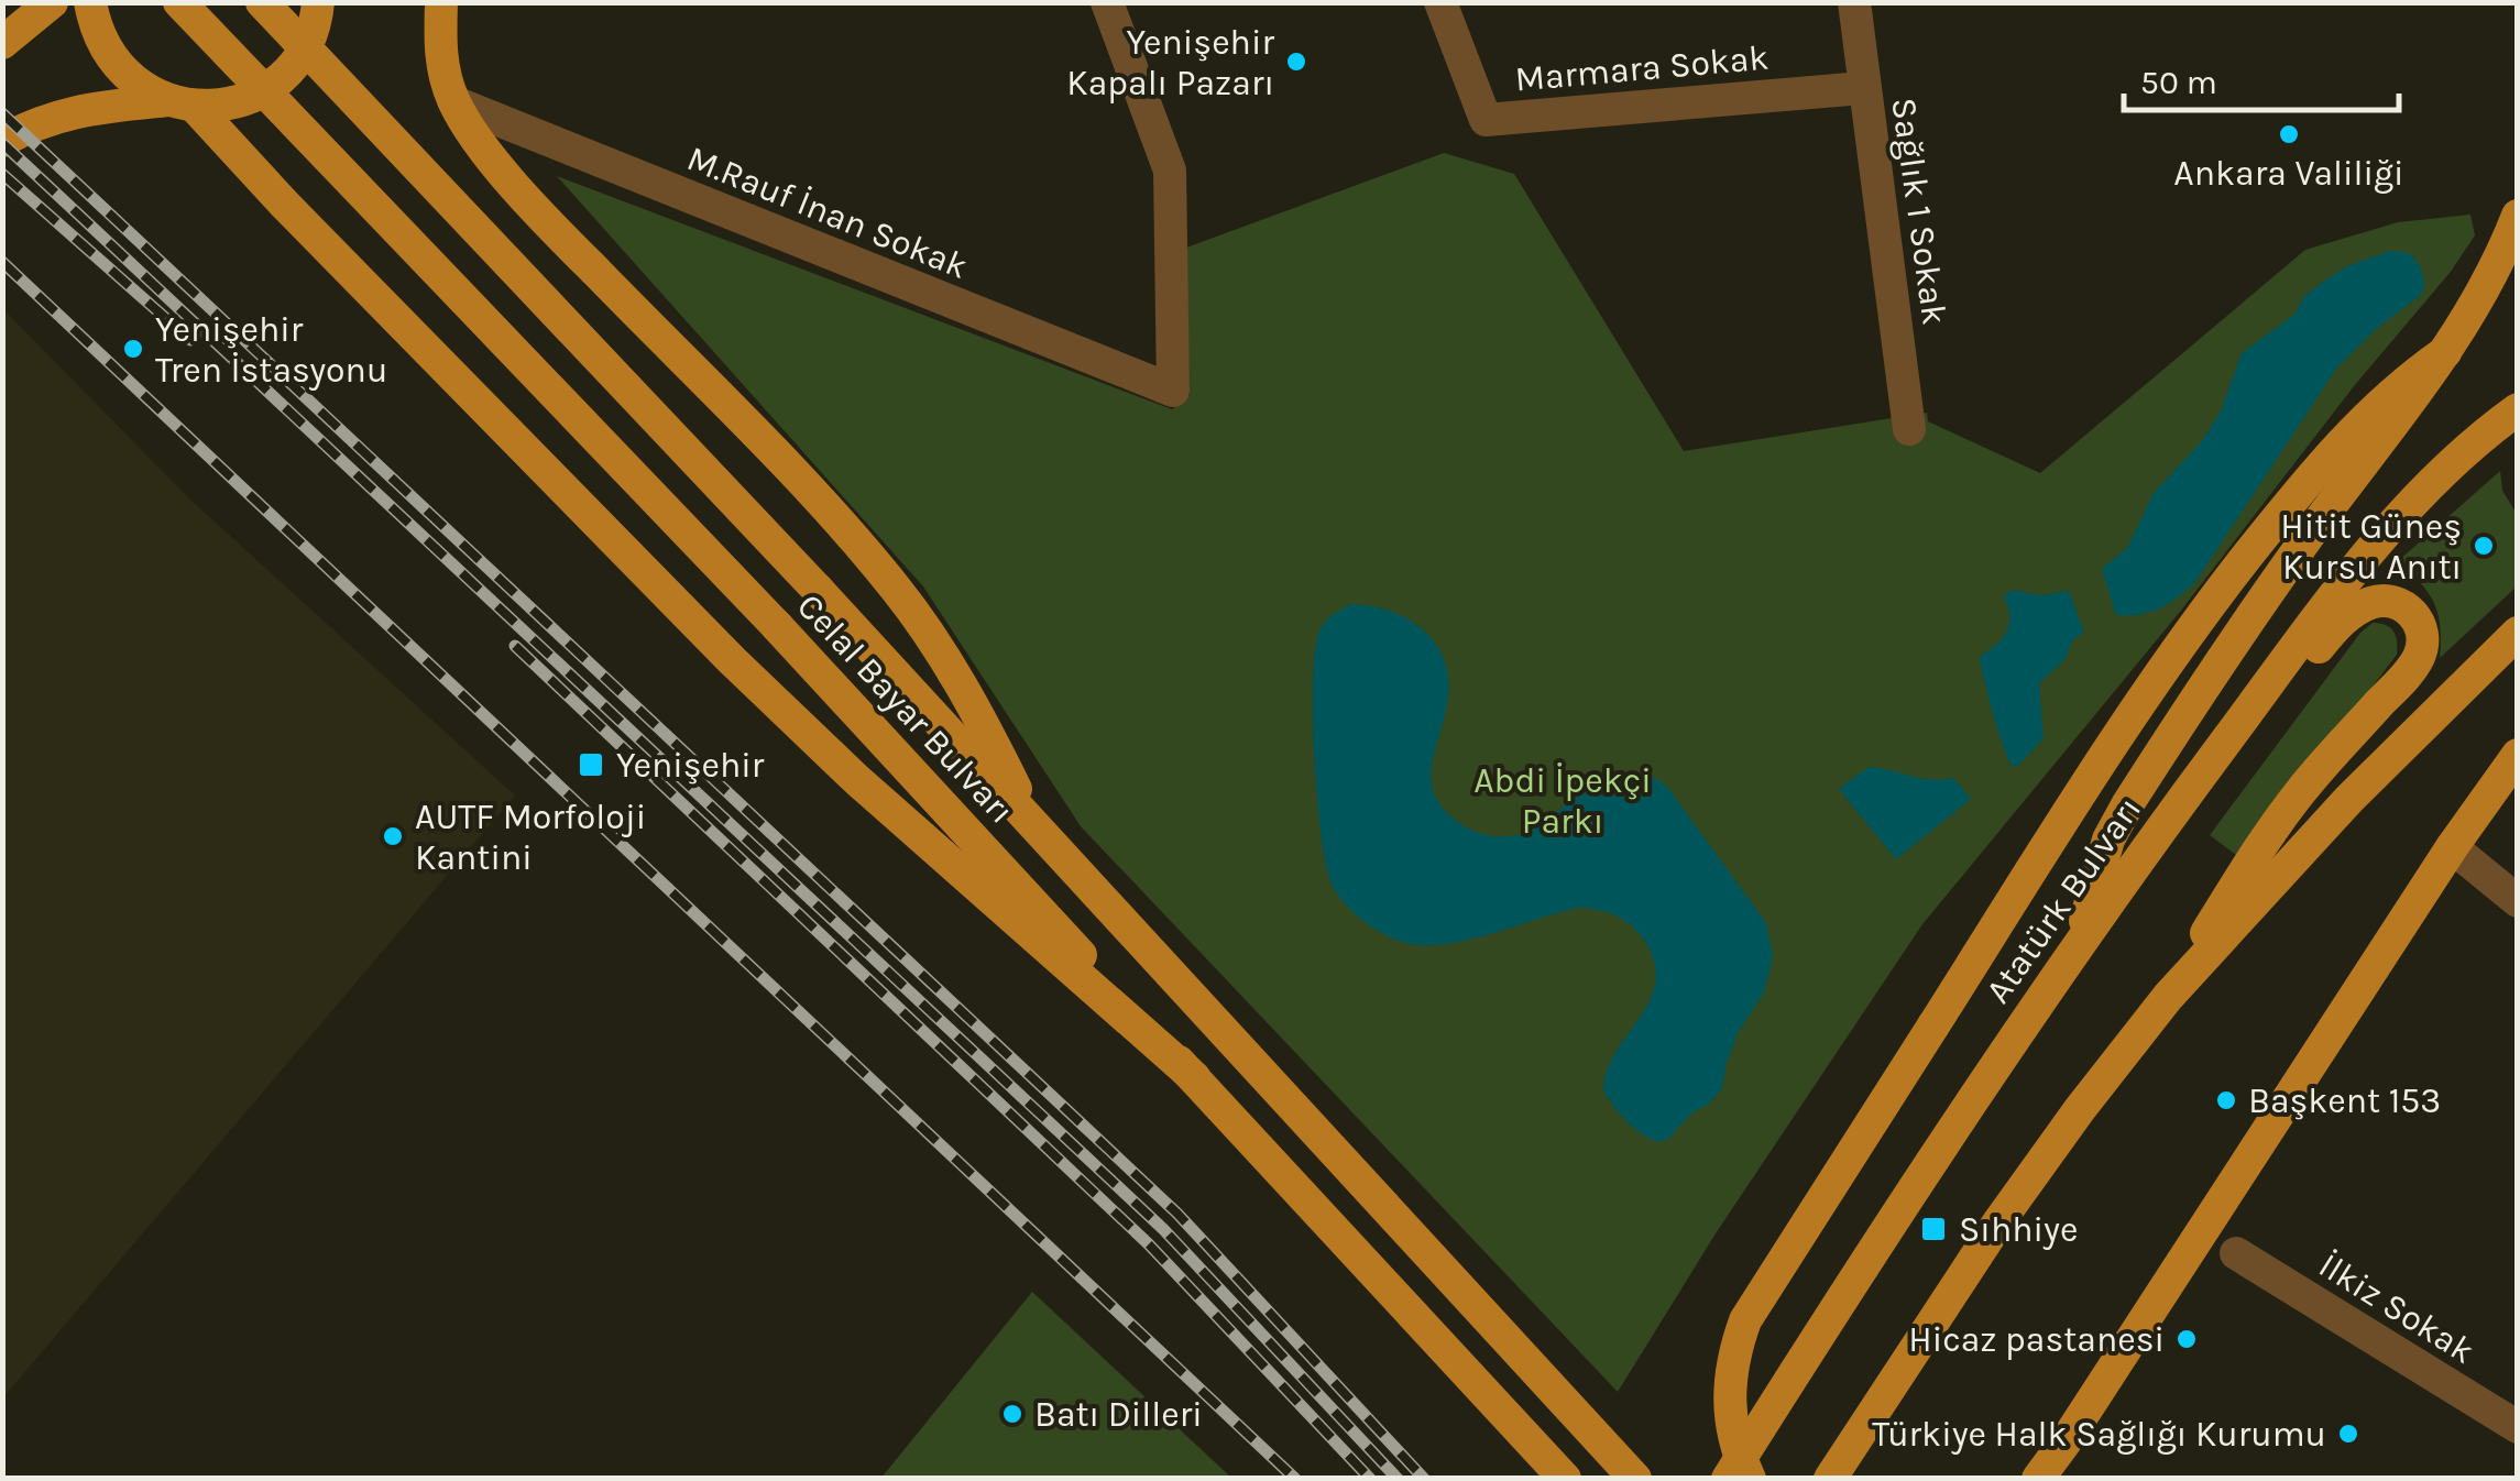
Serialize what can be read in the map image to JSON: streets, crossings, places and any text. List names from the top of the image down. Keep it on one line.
{"streets":{"main road":["Celal Bayar Bulvarı","Atatürk Bulvarı"],"street":["Marmara Sokak","Sağlık 1 Sokak","M.Rauf İnan Sokak","İlkiz Sokak"]},"crossings":[["Marmara Sokak","Sağlık 1 Sokak"]],"parks":["Abdi İpekçi Parkı"],"places":{"other":["Yenişehir Kapalı Pazarı","Ankara Valiliği","Yenişehir Tren İstasyonu","Hitit Güneş Kursu Anıtı","AUTF Morfoloji Kantini","Başkent 153","Hicaz pastanesi","Batı Dilleri","Türkiye Halk Sağlığı Kurumu"],"transit":["Yenişehir","Sıhhiye"]},"scale_bar":"50 m"}
